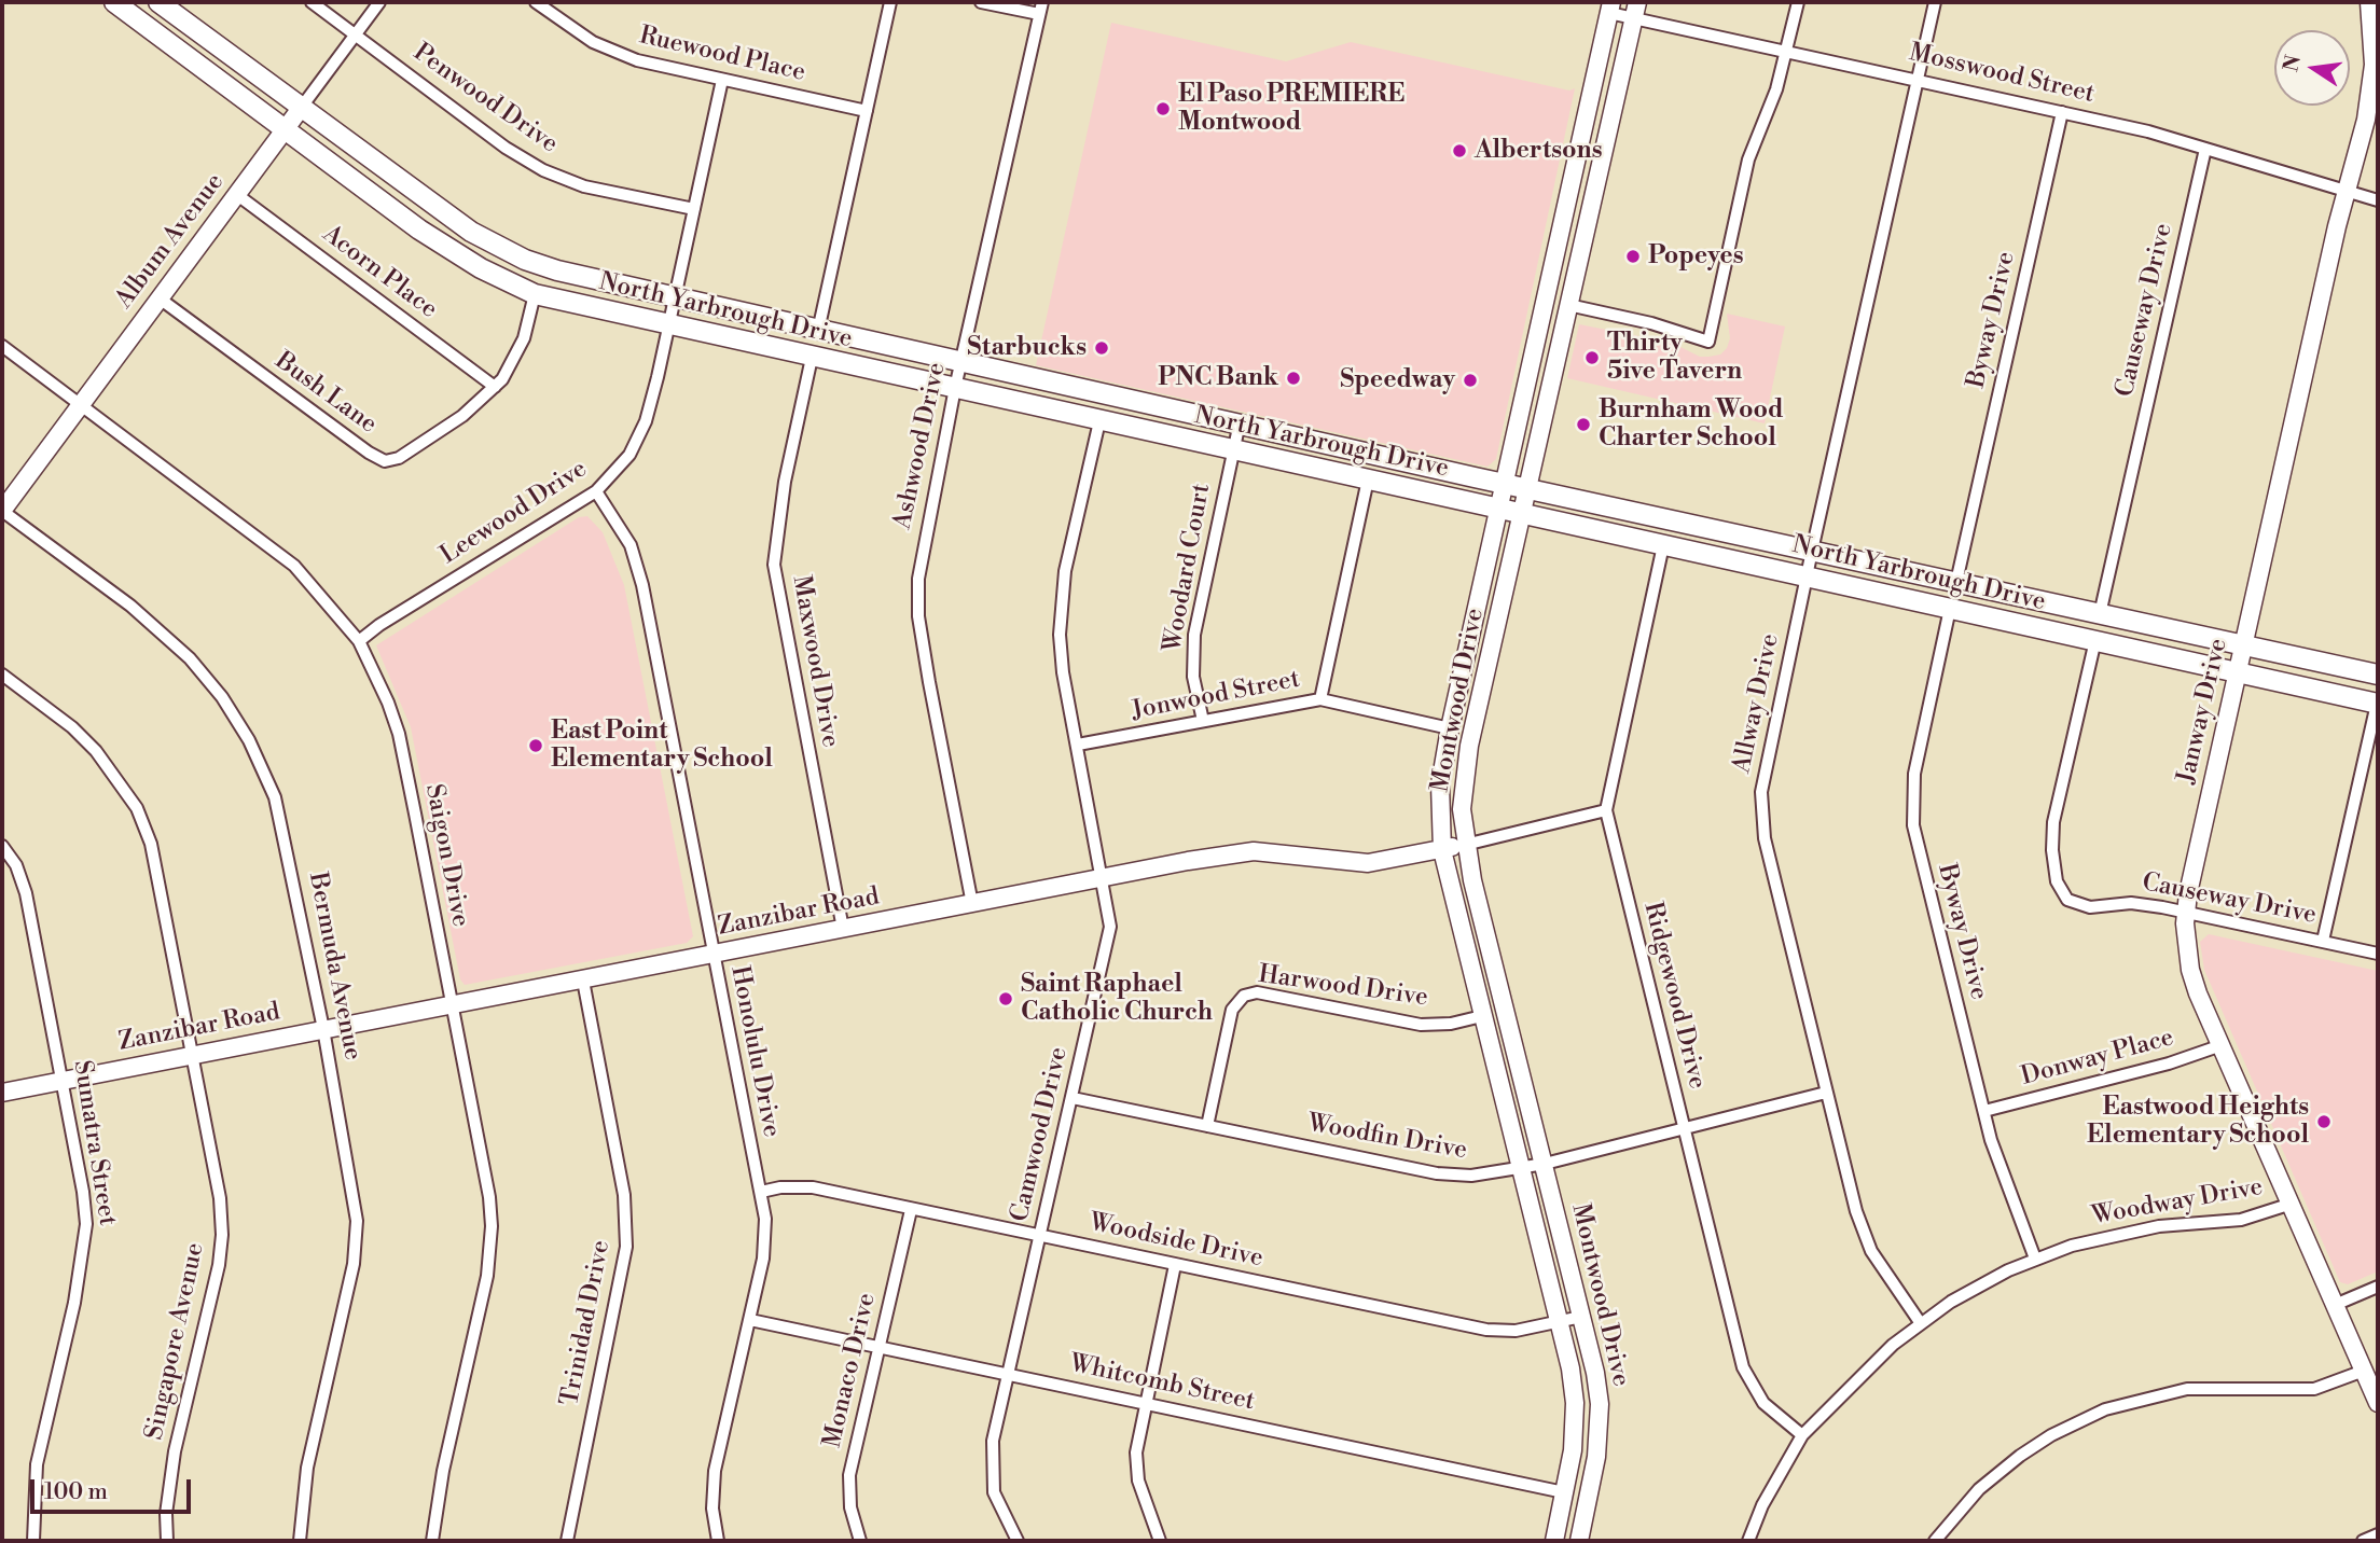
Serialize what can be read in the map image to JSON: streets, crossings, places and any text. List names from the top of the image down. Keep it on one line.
{"streets":{"main road":["North Yarbrough Drive"],"street":["Ruewood Place","Mosswood Street","Penwood Drive","Album Avenue","Acorn Place","Causeway Drive","Byway Drive","Bush Lane","Ashwood Drive","Leewood Drive","Woodard Court","Maxwood Drive","Jonwood Street","Montwood Drive","Allway Drive","Janway Drive","Saigon Drive","Zanzibar Road","Bermuda Avenue","Harwood Drive","Ridgewood Drive","Honolulu Drive","Donway Place","Camwood Drive","Woodfin Drive","Sumatra Street","Woodway Drive","Woodside Drive","Trinidad Drive","Singapore Avenue","Monaco Drive","Whitcomb Street"]},"crossings":[["Ruewood Place","Leewood Drive"],["Mosswood Street","Causeway Drive"],["Mosswood Street","Byway Drive"],["Mosswood Street","Montwood Drive"],["Mosswood Street","Allway Drive"],["Mosswood Street","Janway Drive"],["Penwood Drive","Album Avenue"],["Penwood Drive","Leewood Drive"],["Album Avenue","Acorn Place"],["Album Avenue","North Yarbrough Drive"],["Album Avenue","Bush Lane"],["Album Avenue","Saigon Drive"],["Album Avenue","Bermuda Avenue"],["Acorn Place","Bush Lane"],["Causeway Drive","North Yarbrough Drive"],["Causeway Drive","Janway Drive"],["North Yarbrough Drive","Byway Drive"],["North Yarbrough Drive","Bush Lane"],["North Yarbrough Drive","Ashwood Drive"],["North Yarbrough Drive","Leewood Drive"],["North Yarbrough Drive","Woodard Court"],["North Yarbrough Drive","Maxwood Drive"],["North Yarbrough Drive","Montwood Drive"],["North Yarbrough Drive","Allway Drive"],["North Yarbrough Drive","Janway Drive"],["North Yarbrough Drive","Ridgewood Drive"],["North Yarbrough Drive","Camwood Drive"],["Byway Drive","Donway Place"],["Byway Drive","Woodway Drive"],["Ashwood Drive","Zanzibar Road"],["Leewood Drive","Saigon Drive"],["Leewood Drive","Honolulu Drive"],["Woodard Court","Jonwood Street"],["Maxwood Drive","Zanzibar Road"],["Jonwood Street","Montwood Drive"],["Jonwood Street","Camwood Drive"],["Montwood Drive","Zanzibar Road"],["Montwood Drive","Harwood Drive"],["Montwood Drive","Woodfin Drive"],["Montwood Drive","Woodside Drive"],["Montwood Drive","Whitcomb Street"],["Allway Drive","Woodfin Drive"],["Allway Drive","Woodway Drive"],["Janway Drive","Donway Place"],["Janway Drive","Woodway Drive"],["Saigon Drive","Zanzibar Road"],["Zanzibar Road","Bermuda Avenue"],["Zanzibar Road","Ridgewood Drive"],["Zanzibar Road","Honolulu Drive"],["Zanzibar Road","Camwood Drive"],["Zanzibar Road","Sumatra Street"],["Zanzibar Road","Trinidad Drive"],["Zanzibar Road","Singapore Avenue"],["Harwood Drive","Woodfin Drive"],["Ridgewood Drive","Woodfin Drive"],["Ridgewood Drive","Woodway Drive"],["Honolulu Drive","Woodside Drive"],["Honolulu Drive","Whitcomb Street"],["Camwood Drive","Woodfin Drive"],["Camwood Drive","Woodside Drive"],["Camwood Drive","Whitcomb Street"],["Woodside Drive","Monaco Drive"],["Monaco Drive","Whitcomb Street"]],"places":["El Paso PREMIERE Montwood","Albertsons","Popeyes","Starbucks","Thirty 5ive Tavern","PNC Bank","Speedway","Burnham Wood Charter School","East Point Elementary School","Saint Raphael Catholic Church","Eastwood Heights Elementary School"],"scale_bar":"100 m","north":"left"}
